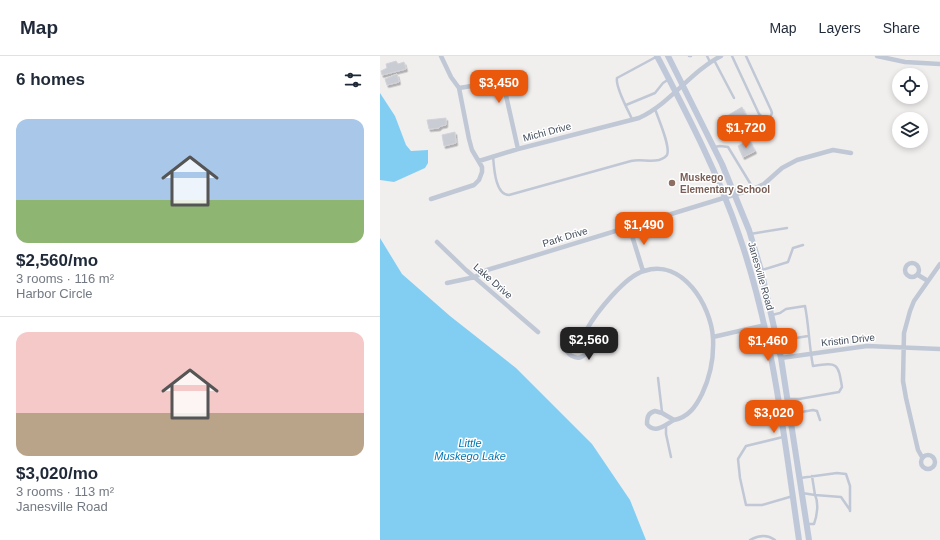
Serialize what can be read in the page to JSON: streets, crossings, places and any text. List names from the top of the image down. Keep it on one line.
{"streets":{"main road":["Janesville Road"],"street":["Michi Drive","Park Drive","Lake Drive","Kristin Drive"]},"crossings":[["Michi Drive","Janesville Road"],["Park Drive","Janesville Road"],["Park Drive","Lake Drive"],["Janesville Road","Kristin Drive"]],"water":["Little Muskego Lake"],"places":["Muskego Elementary School"],"page":{"header":"Map","nav":["Map","Layers","Share"],"heading":"6 homes","price":["$3,450","$1,720","$1,490","$2,560","$1,460","$3,020"],"list":[{"name":"$2,560/mo","note":"3 rooms · 116 m² · Harbor Circle"},{"name":"$3,020/mo","note":"3 rooms · 113 m² · Janesville Road"}]}}
